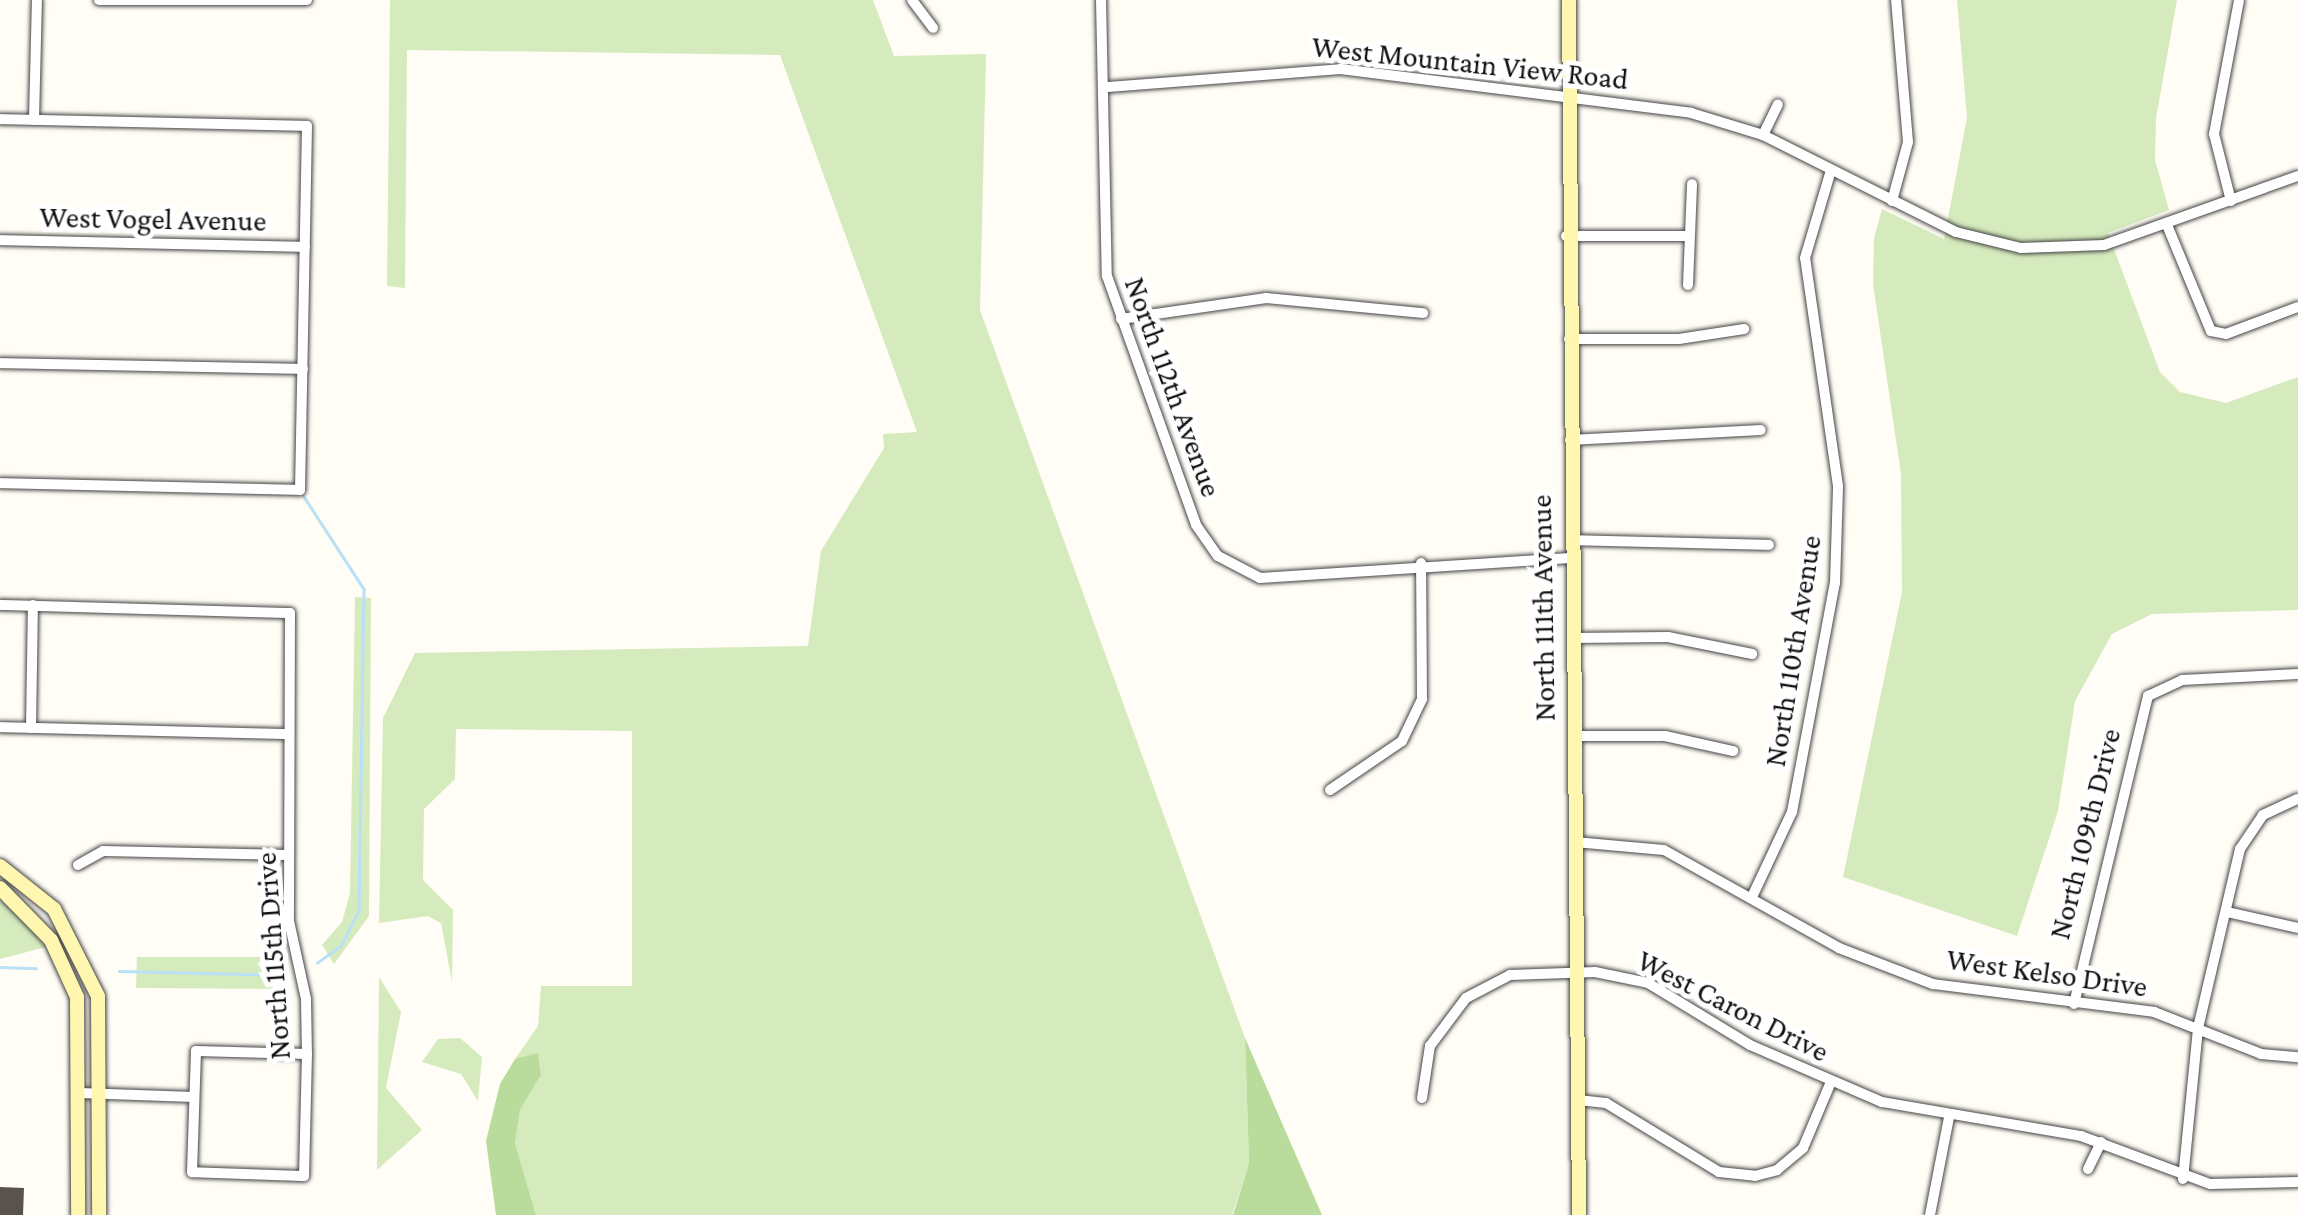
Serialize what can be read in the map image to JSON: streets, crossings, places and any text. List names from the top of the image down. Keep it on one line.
{"streets":{"street":["West Mountain View Road","West Vogel Avenue","North 112th Avenue","North 111th Avenue","North 110th Avenue","North 109th Drive","North 115th Drive","West Kelso Drive","West Caron Drive"]},"crossings":[["West Mountain View Road","North 112th Avenue"],["West Mountain View Road","North 111th Avenue"],["West Mountain View Road","North 110th Avenue"],["North 111th Avenue","West Kelso Drive"],["North 111th Avenue","West Caron Drive"],["North 110th Avenue","West Kelso Drive"],["North 109th Drive","West Kelso Drive"]]}
